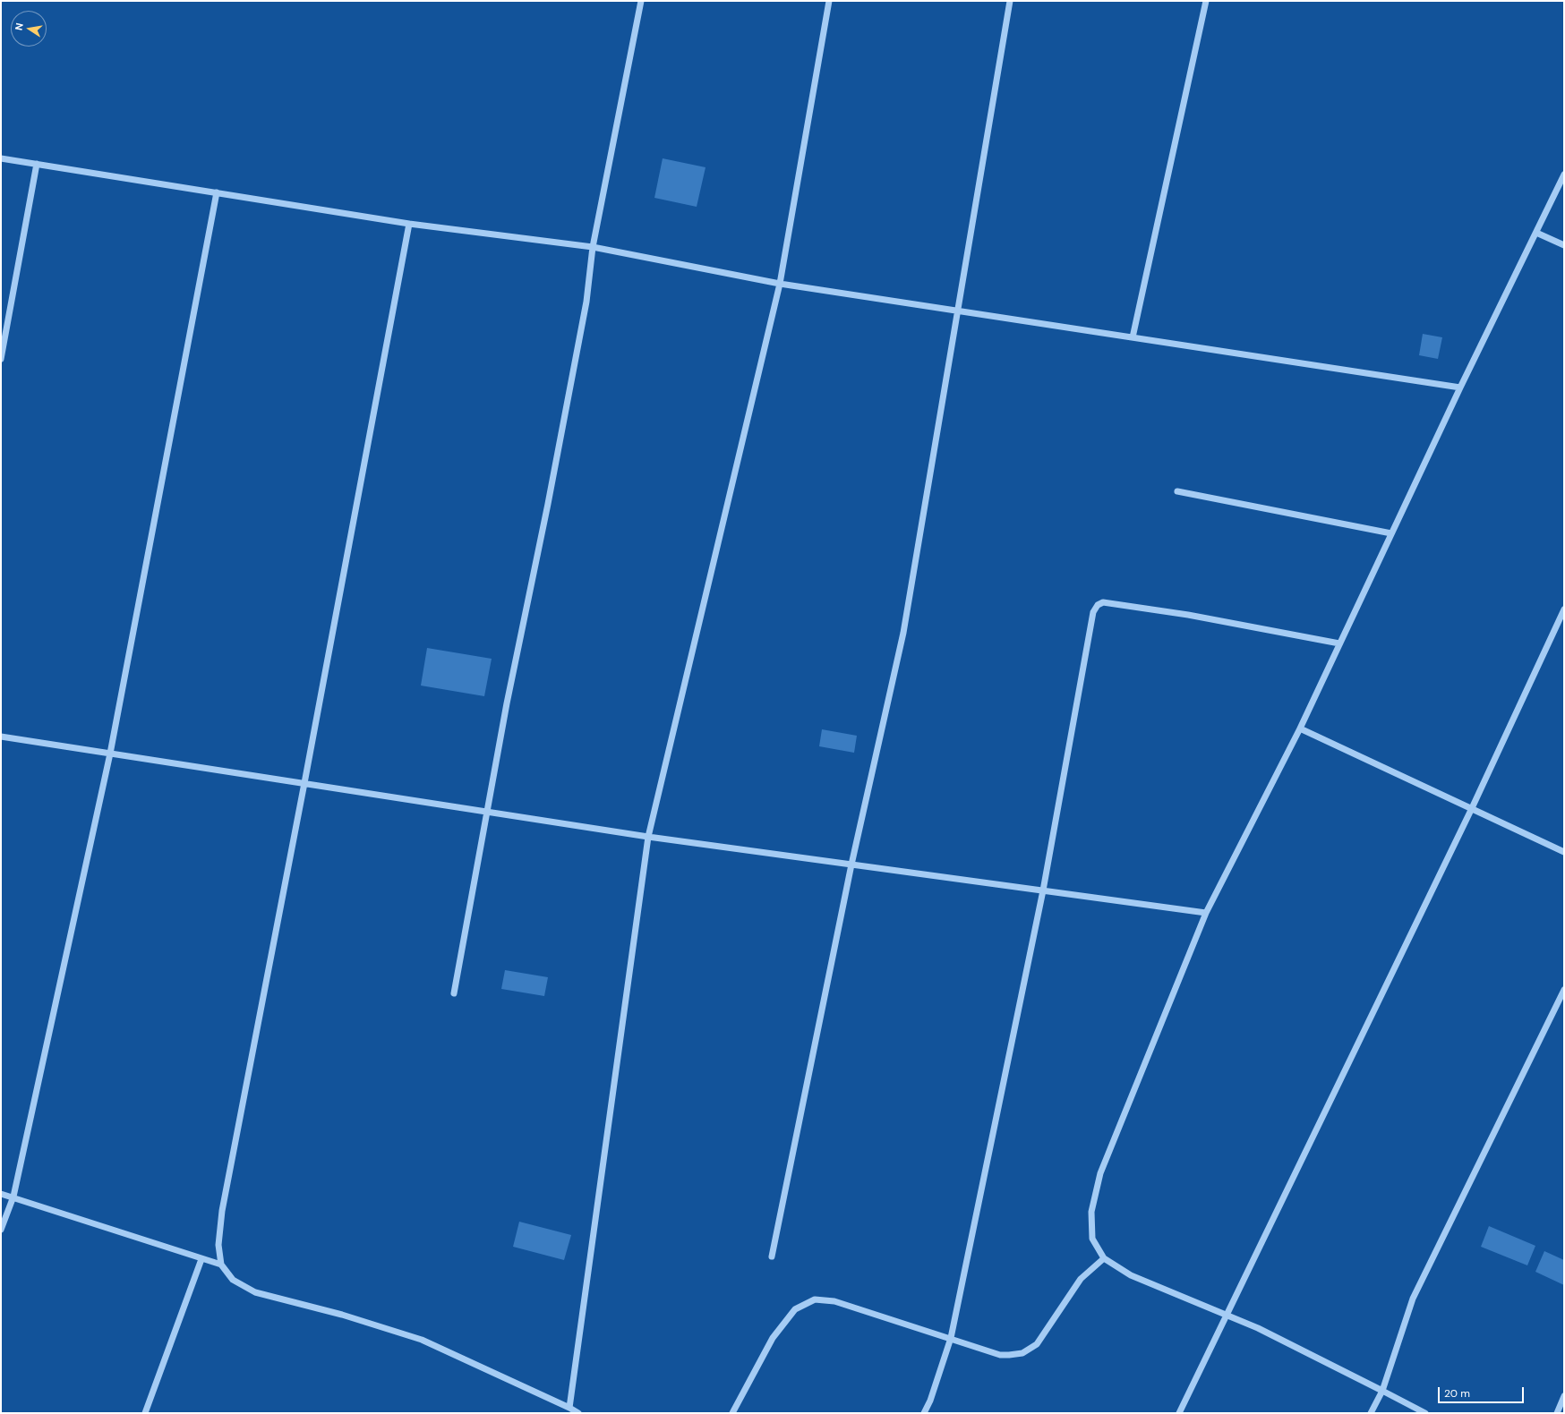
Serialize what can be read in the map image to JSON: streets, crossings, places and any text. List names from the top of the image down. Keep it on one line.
{"scale_bar":"20 m","north":"left"}
